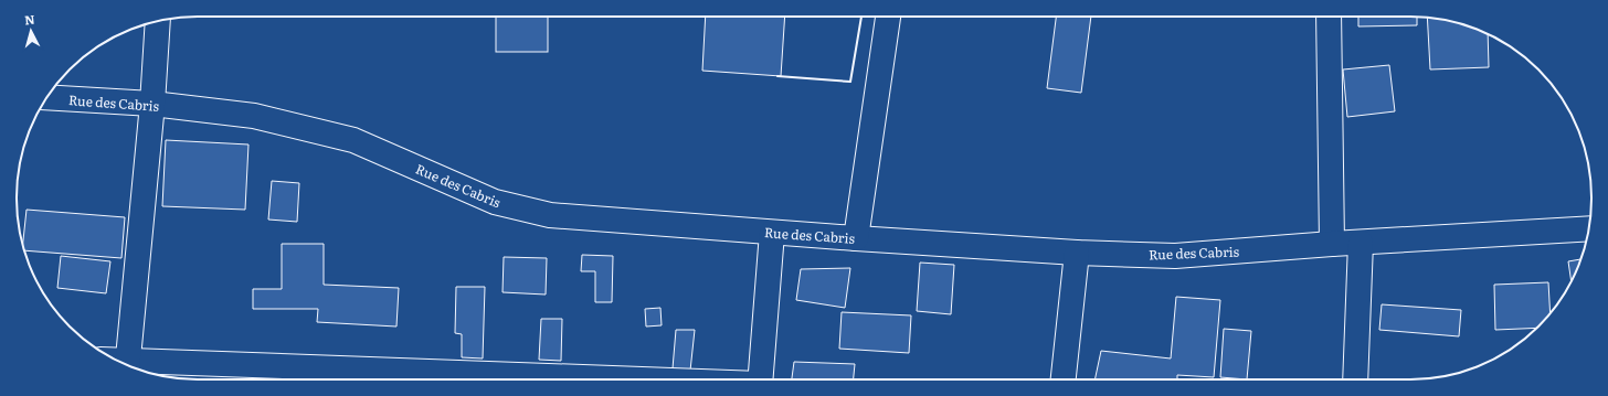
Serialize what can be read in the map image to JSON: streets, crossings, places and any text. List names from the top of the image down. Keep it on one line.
{"streets":{"street":["Rue des Cabris"]},"north":"top"}
